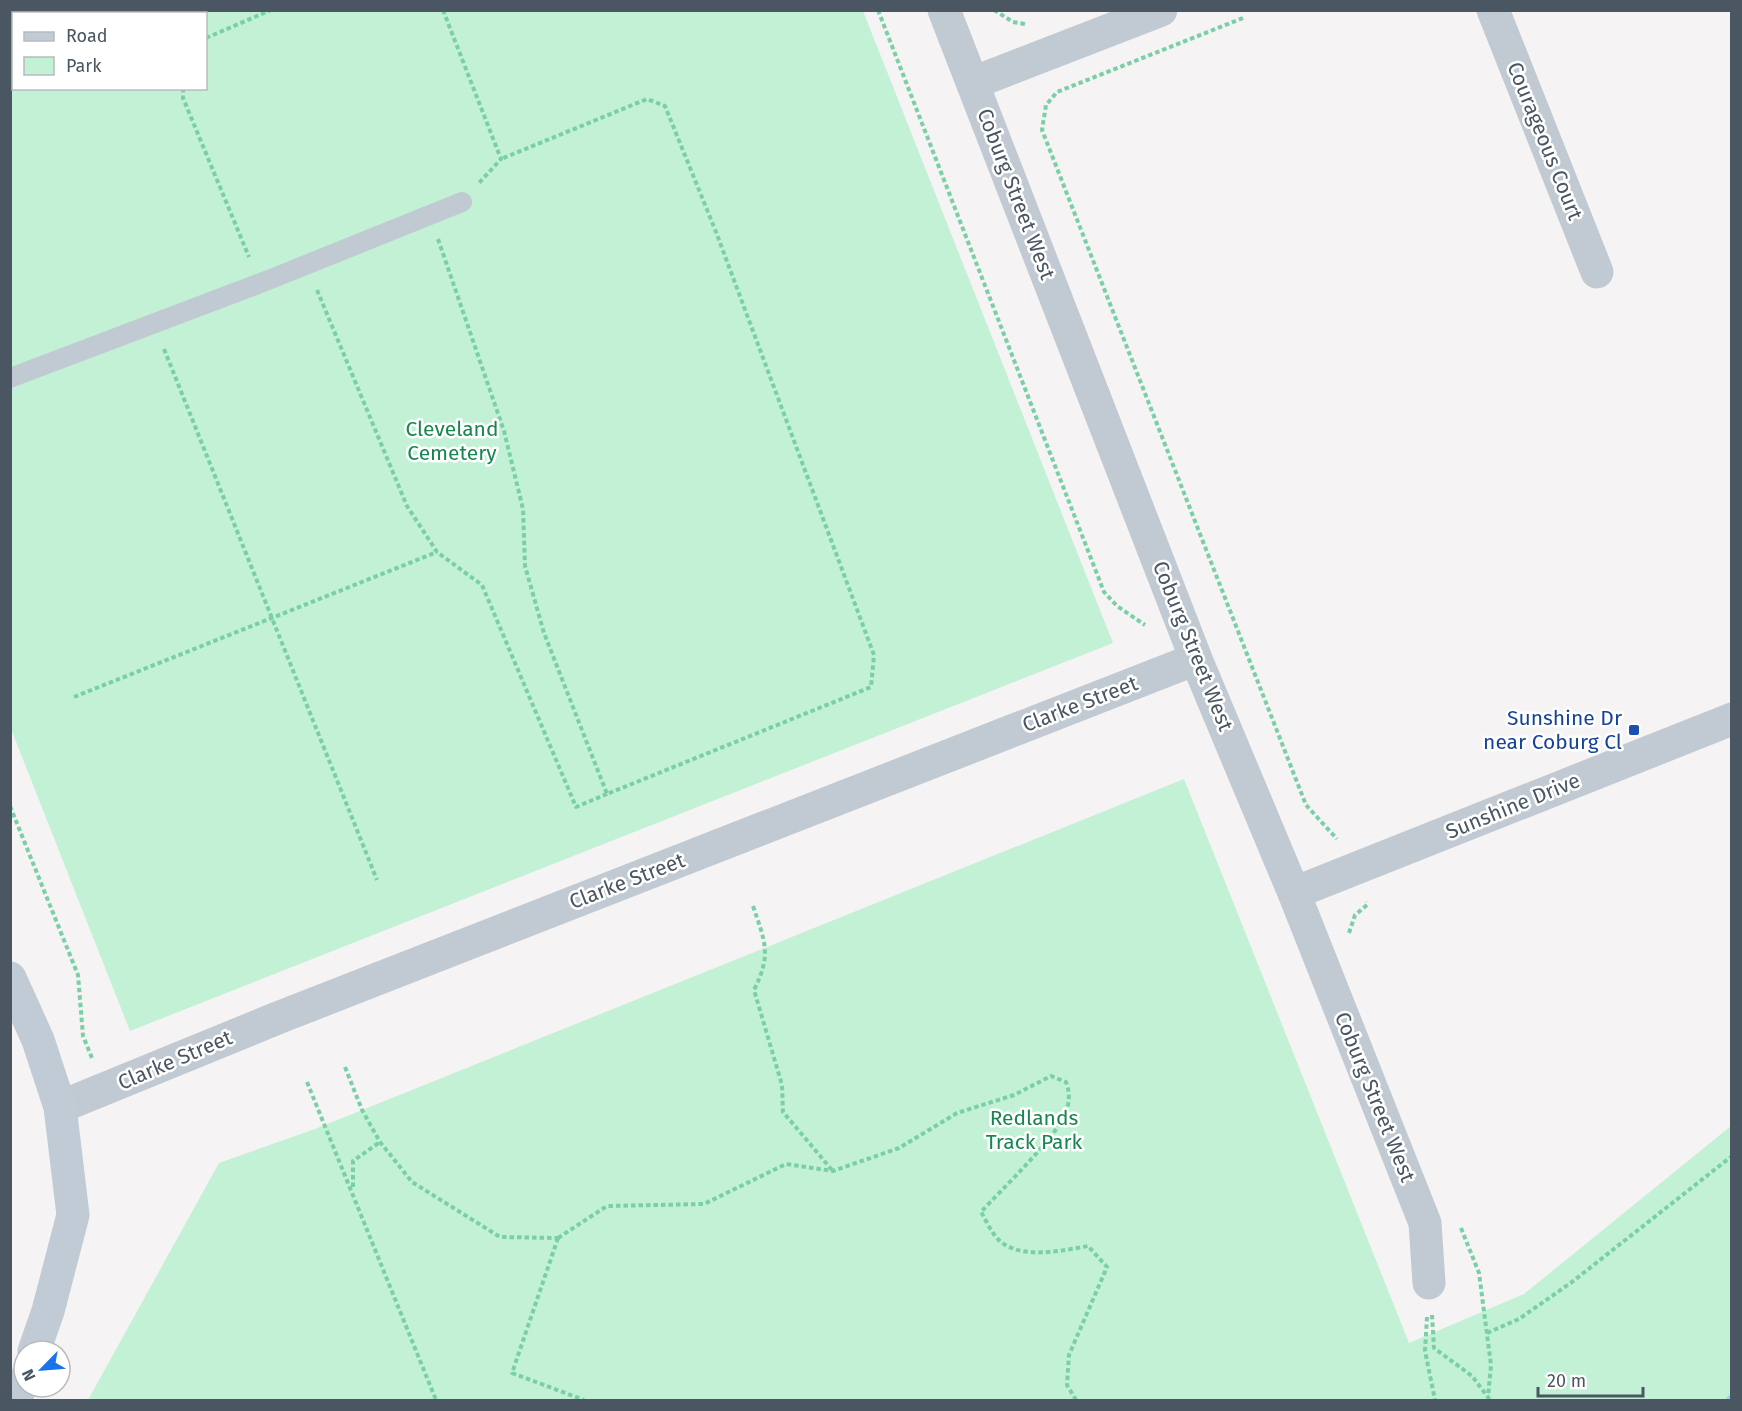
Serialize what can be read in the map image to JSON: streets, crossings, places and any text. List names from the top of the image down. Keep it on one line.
{"streets":{"street":["Courageous Court","Coburg Street West","Clarke Street","Sunshine Drive"]},"crossings":[["Coburg Street West","Clarke Street"],["Coburg Street West","Sunshine Drive"]],"parks":["Cleveland Cemetery","Redlands Track Park"],"places":{"transit":["Sunshine Dr near Coburg Cl"]},"legend":["Road","Park"],"scale_bar":"20 m","north":"bottom left"}
